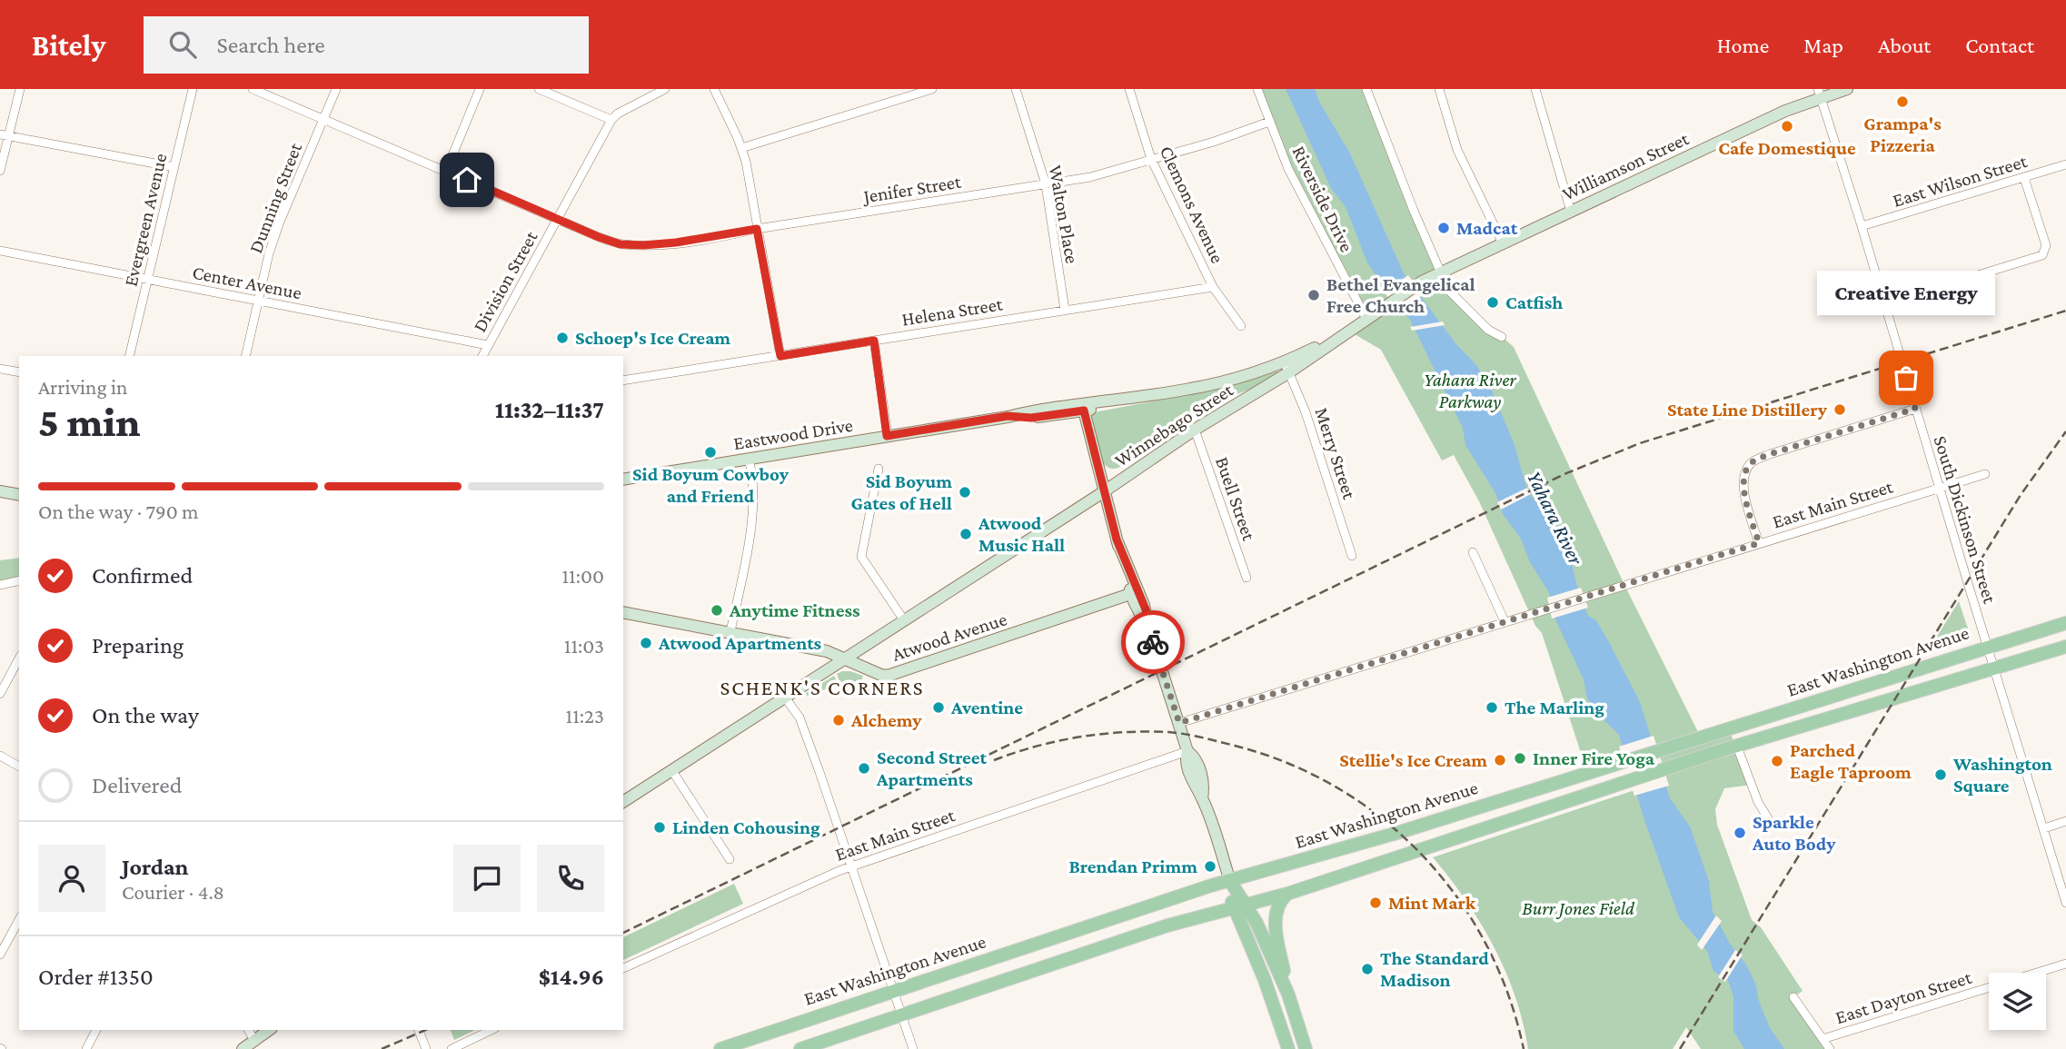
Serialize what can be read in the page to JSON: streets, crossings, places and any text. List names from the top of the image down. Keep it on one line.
{"streets":{"main road":["East Washington Avenue"],"street":["Williamson Street","East Wilson Street","Jenifer Street","Dunning Street","Riverside Drive","Clemons Avenue","Walton Place","Evergreen Avenue","Division Street","Center Avenue","Helena Street","Winnebago Street","Eastwood Drive","Merry Street","Buell Street","East Main Street","South Dickinson Street","Atwood Avenue","East Dayton Street"]},"crossings":[["Williamson Street","Riverside Drive"],["Williamson Street","Eastwood Drive"],["Williamson Street","South Dickinson Street"],["East Wilson Street","South Dickinson Street"],["Jenifer Street","Dunning Street"],["Jenifer Street","Riverside Drive"],["Jenifer Street","Clemons Avenue"],["Jenifer Street","Walton Place"],["Jenifer Street","Division Street"],["Dunning Street","Center Avenue"],["Riverside Drive","Eastwood Drive"],["Clemons Avenue","Helena Street"],["Walton Place","Helena Street"],["Evergreen Avenue","Center Avenue"],["Division Street","Center Avenue"],["Winnebago Street","Eastwood Drive"],["Winnebago Street","Merry Street"],["Winnebago Street","Buell Street"],["Winnebago Street","Atwood Avenue"],["Eastwood Drive","Merry Street"],["East Main Street","South Dickinson Street"],["South Dickinson Street","East Washington Avenue"]],"districts":["SCHENK'S CORNERS"],"water":["Yahara River"],"parks":["Yahara River Parkway","Burr Jones Field"],"places":["Grampa's Pizzeria","Cafe Domestique","Madcat","Bethel Evangelical Free Church","Catfish","Schoep's Ice Cream","Creative Energy","State Line Distillery","Sid Boyum Cowboy and Friend","Sid Boyum Gates of Hell","Atwood Music Hall","Anytime Fitness","Atwood Apartments","Aventine","The Marling","Alchemy","Inner Fire Yoga","Stellie's Ice Cream","Parched Eagle Taproom","Second Street Apartments","Washington Square","Linden Cohousing","Sparkle Auto Body","Brendan Primm","Mint Mark","The Standard Madison"],"page":{"header":"Bitely","search":"Search here","nav":["Home","Map","About","Contact"],"bubble":"Creative Energy","heading":["5 min","Arriving in","11:32–11:37"],"panel":["Jordan","Courier · 4.8","Order #1350","$14.96"],"bar":"On the way · 790 m","list":[["Confirmed","11:00"],["Preparing","11:03"],["On the way","11:23"],"Delivered"]}}
